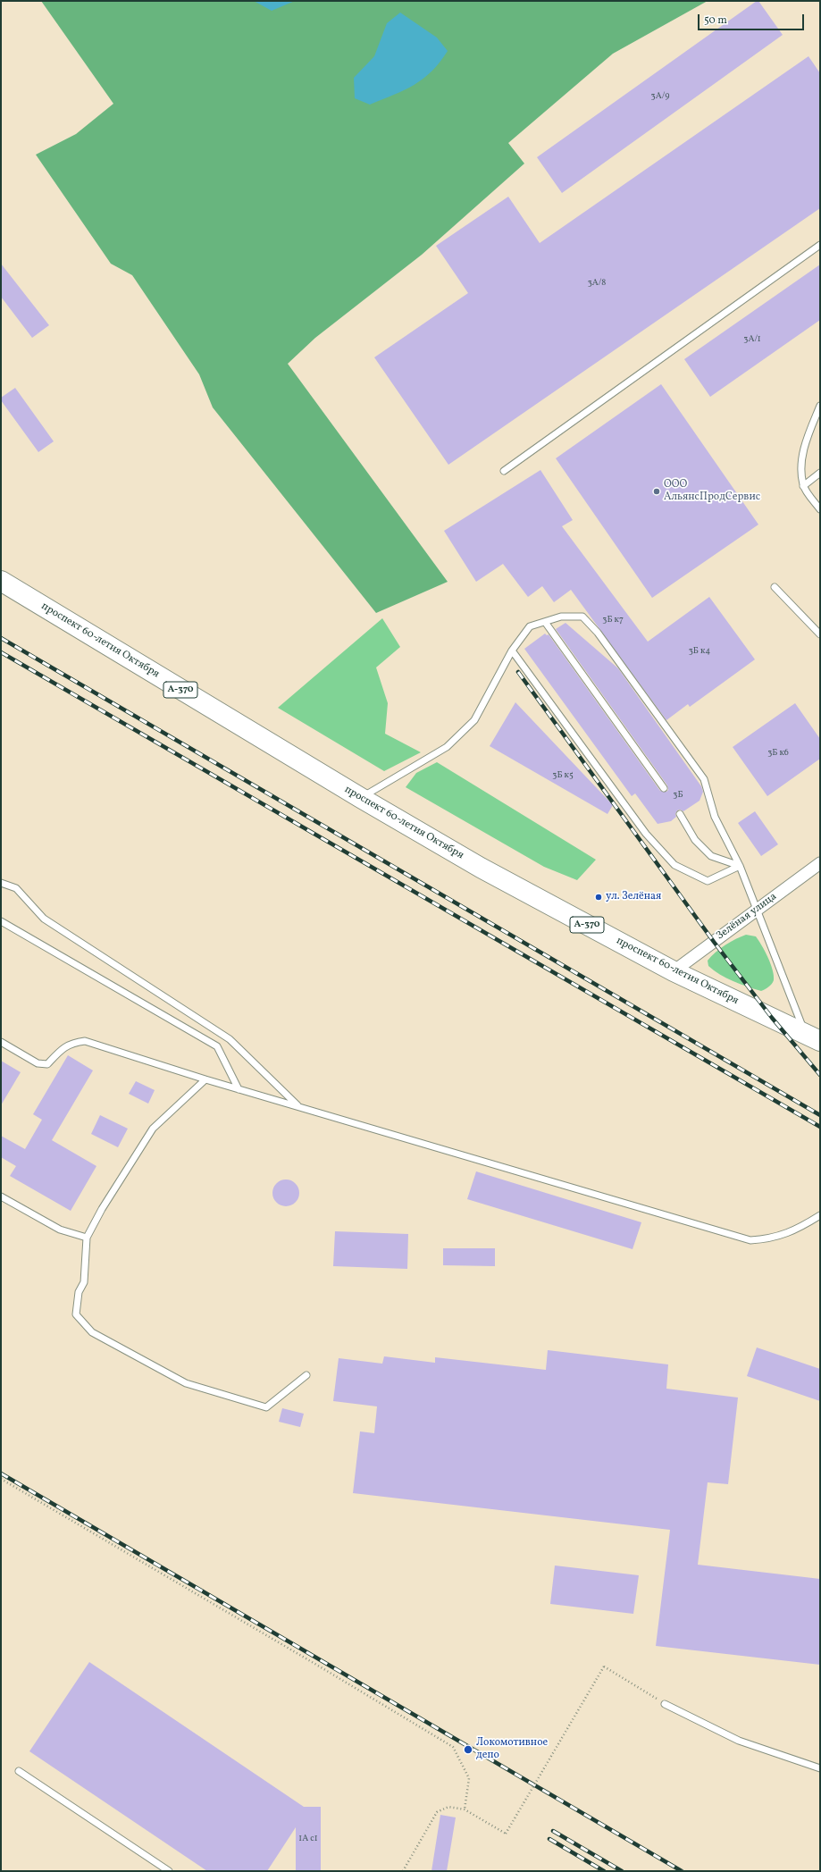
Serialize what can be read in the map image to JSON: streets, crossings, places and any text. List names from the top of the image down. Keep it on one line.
{"streets":{"highway":["проспект 60-летия Октября","А-370"],"street":["Зелёная улица"]},"crossings":[["проспект 60-летия Октября","Зелёная улица"]],"places":["ООО АльянсПродСервис","ул. Зелёная","Локомотивное депо"],"house_numbers":["3А/9","3А/8","3А/1","3Б к7","3Б к4","3Б к6","3Б к5","3Б","1А с1"],"scale_bar":"50 m"}
